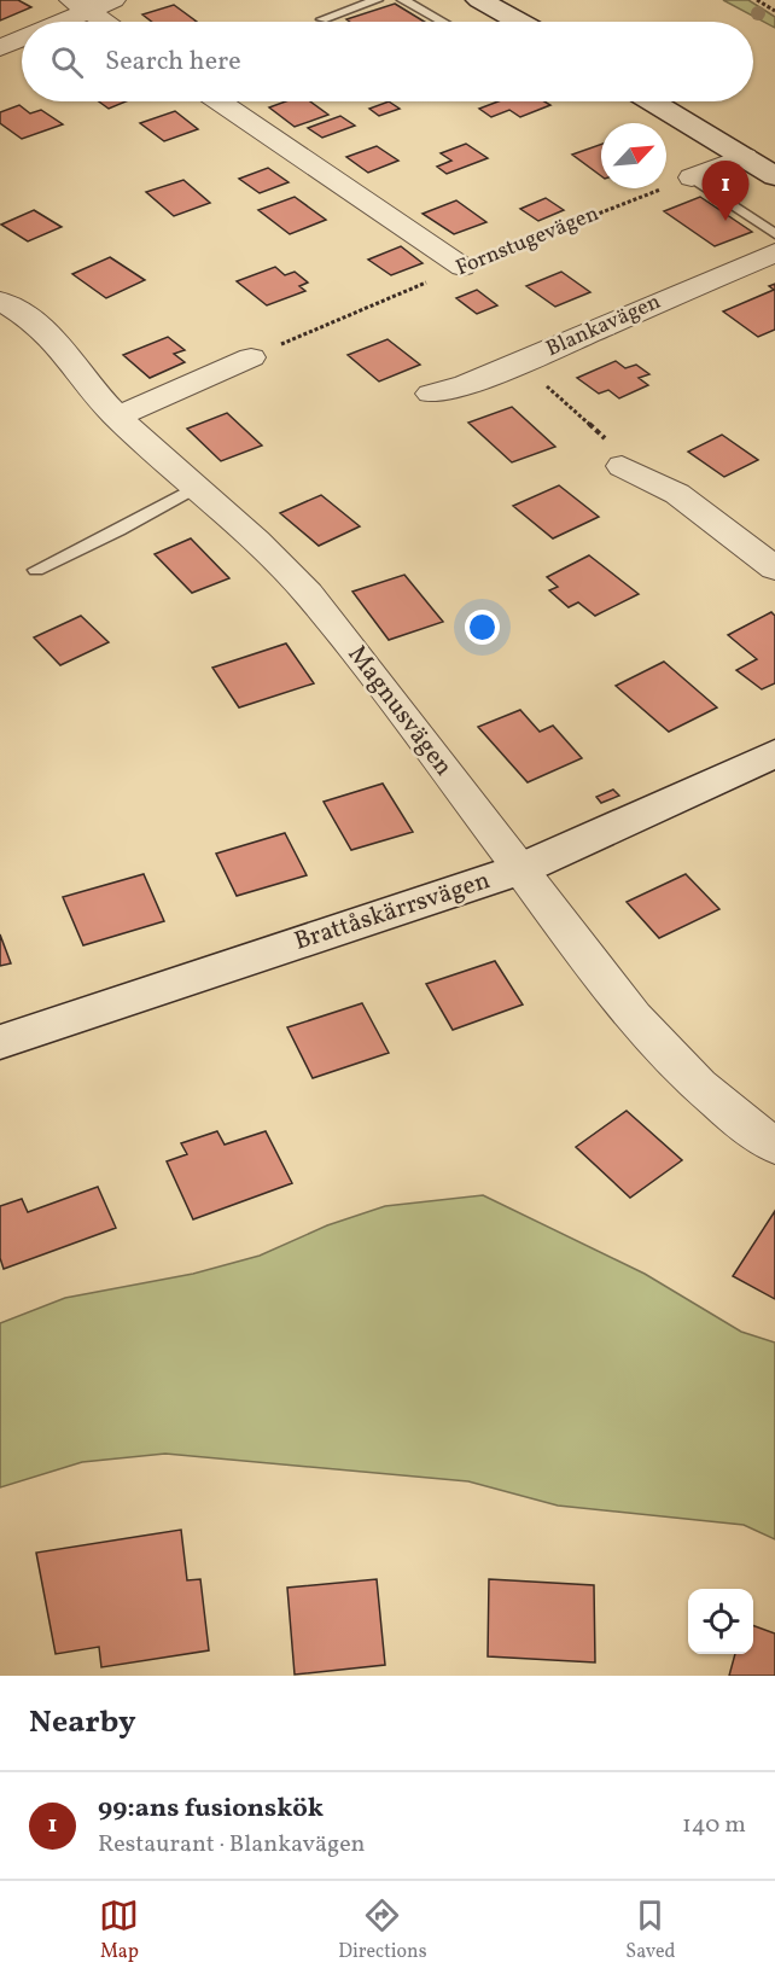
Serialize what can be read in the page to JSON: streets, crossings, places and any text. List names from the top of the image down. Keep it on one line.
{"streets":{"street":["Fornstugevägen","Blankavägen","Magnusvägen","Brattåskärrsvägen"]},"crossings":[["Magnusvägen","Brattåskärrsvägen"]],"north":"top right","page":{"search":"Search here","pins":"1","heading":"Nearby","list":[{"mark":"1","name":"99:ans fusionskök","note":"Restaurant · Blankavägen","value":"140 m"}],"nav":["Map","Directions","Saved"]}}
